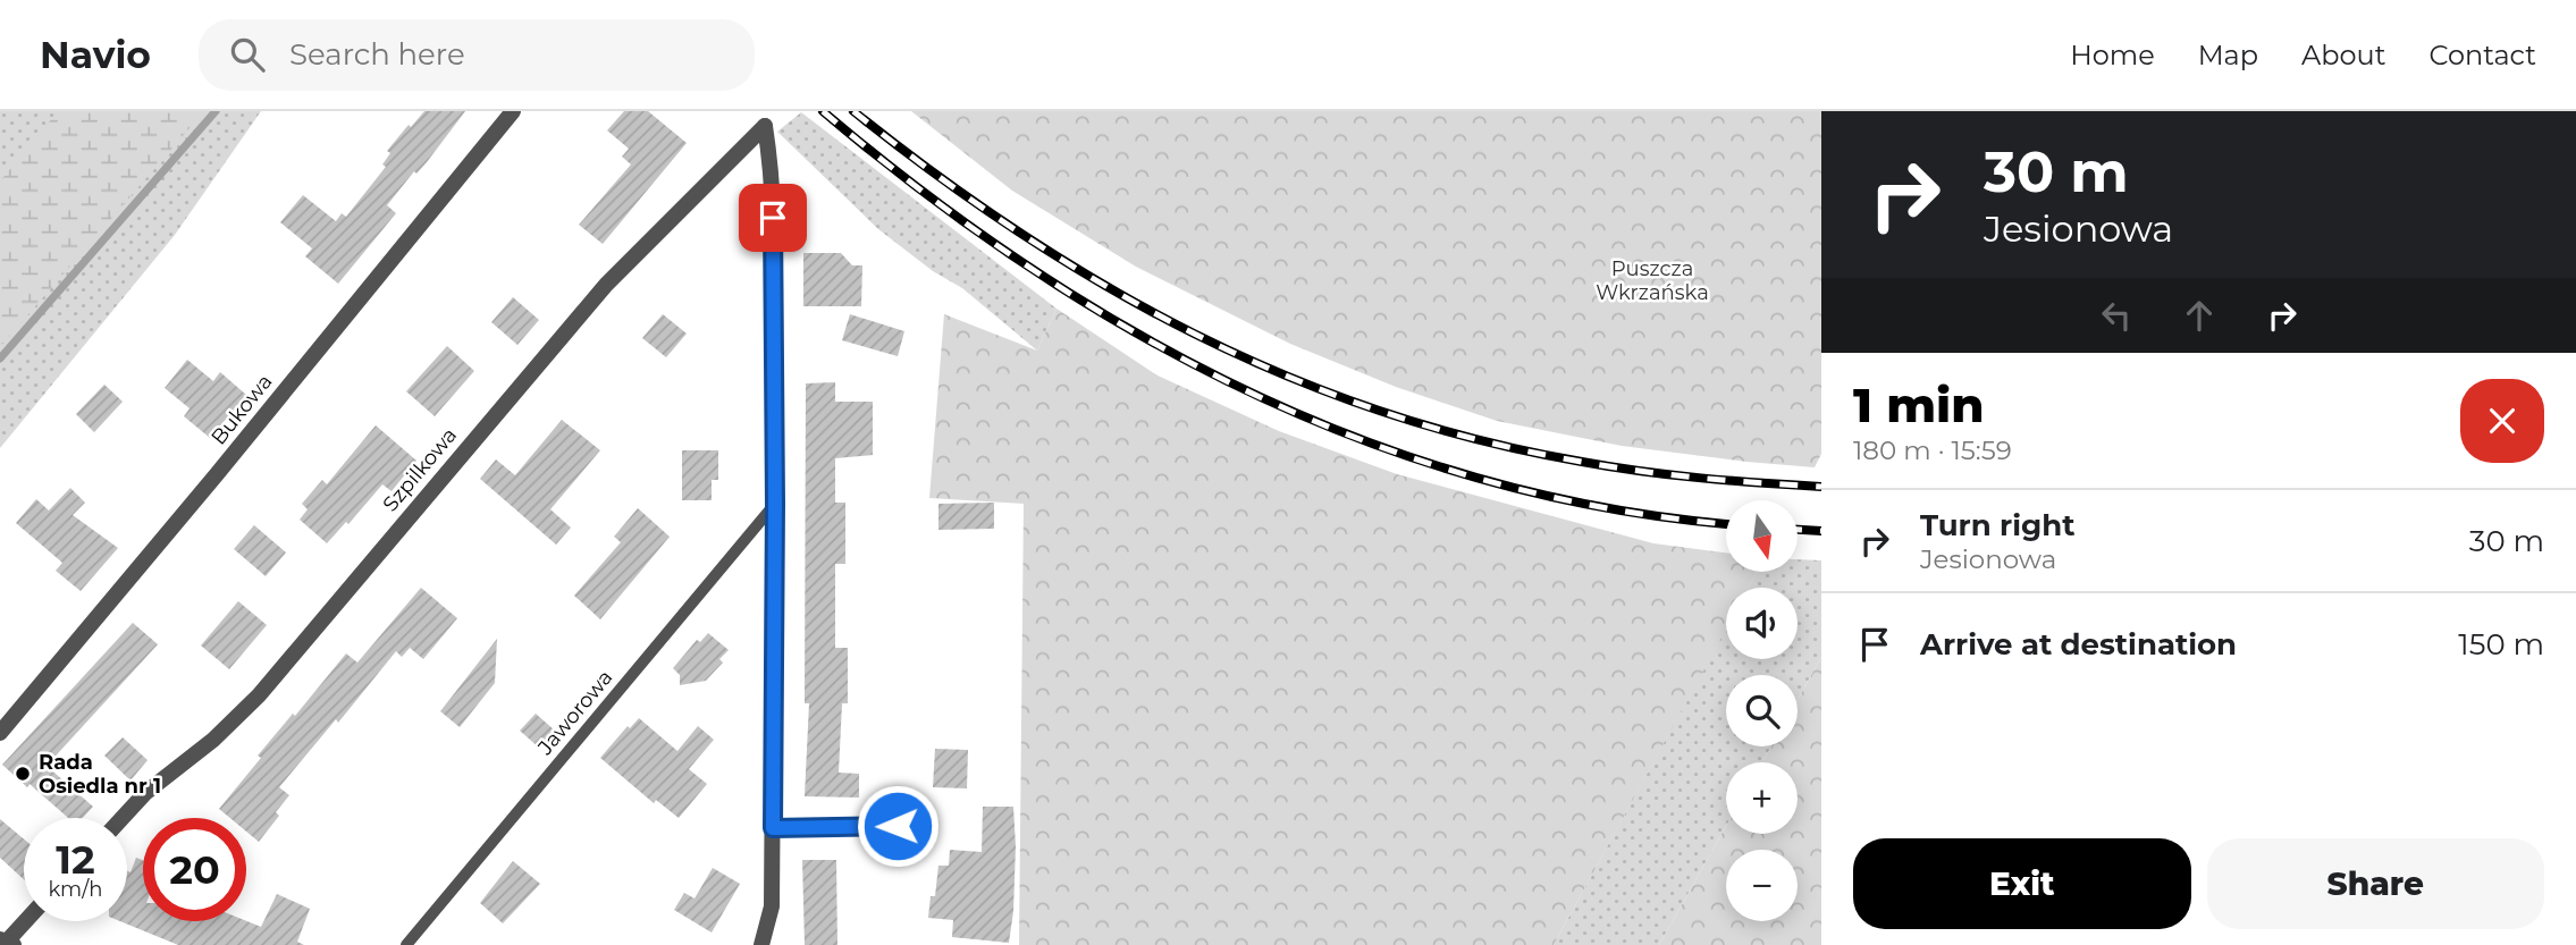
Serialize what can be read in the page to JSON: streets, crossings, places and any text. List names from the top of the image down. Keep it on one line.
{"streets":{"street":["Bukowa","Szpilkowa"],"lane":["Jaworowa"]},"crossings":[["Szpilkowa","Jaworowa"]],"parks":["Puszcza Wkrzańska"],"places":["Rada Osiedla nr 1"],"north":"bottom","page":{"header":"Navio","search":"Search here","nav":["Home","Map","About","Contact"],"turn":["30 m","Jesionowa"],"heading":["1 min","180 m · 15:59"],"list":[{"name":"Turn right","note":"Jesionowa","value":"30 m"},{"name":"Arrive at destination","value":"150 m"}],"map_buttons":["+","−"],"speed":"12 km/h","limit":"20","buttons":["Exit","Share"]}}
